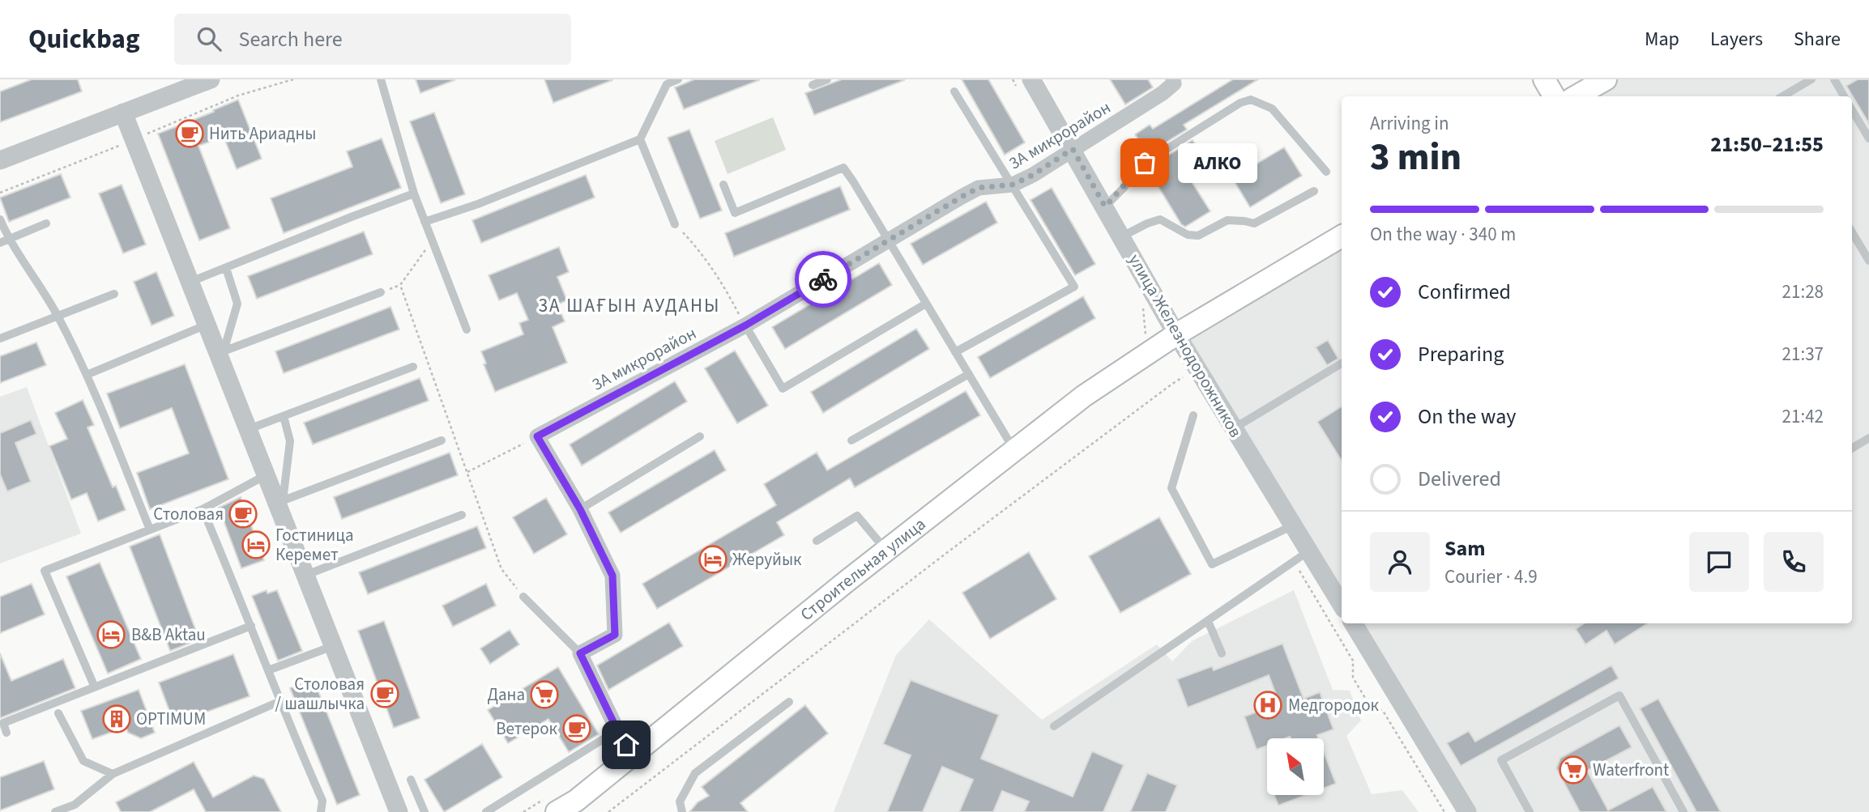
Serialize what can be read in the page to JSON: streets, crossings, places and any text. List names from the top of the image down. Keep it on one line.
{"streets":{"main road":["Строительная улица"],"street":["3А микрорайон","улица Железнодорожников"]},"crossings":[["3А микрорайон","улица Железнодорожников"],["улица Железнодорожников","Строительная улица"]],"districts":["3А ШАҒЫН АУДАНЫ"],"places":{"cafe":["Нить Ариадны","Столовая","Столовая / шашлычка","Ветерок"],"other":["АЛКО"],"hotel":["Гостиница Керемет","Жеруйык","B&B Aktau"],"supermarket":["Дана","Waterfront"],"hospital":["Медгородок"],"building":["OPTIMUM"]},"north":"top left","page":{"header":"Quickbag","search":"Search here","nav":["Map","Layers","Share"],"heading":["3 min","Arriving in","21:50–21:55"],"panel":["Sam","Courier · 4.9"],"bubble":"АЛКО","bar":"On the way · 340 m","list":[["Confirmed","21:28"],["Preparing","21:37"],["On the way","21:42"],"Delivered"]}}
